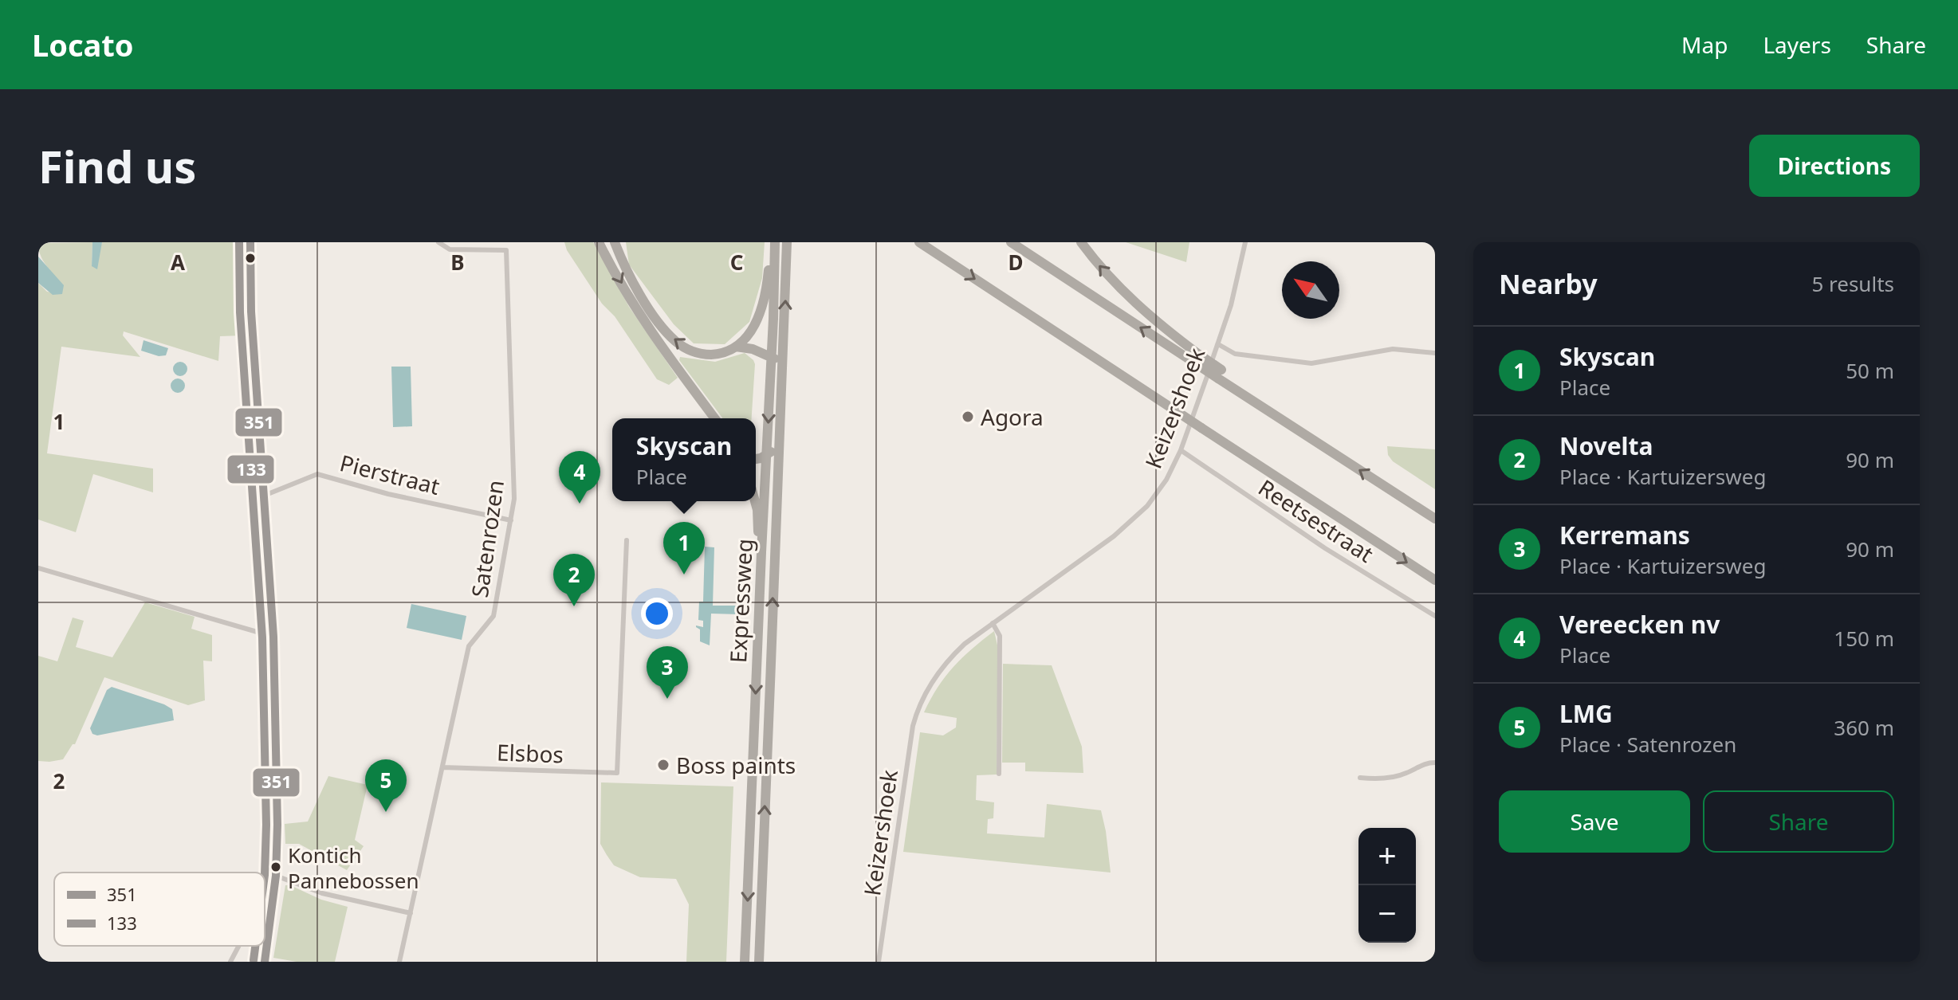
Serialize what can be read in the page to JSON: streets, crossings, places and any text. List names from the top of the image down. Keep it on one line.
{"streets":{"highway":["Expressweg"],"street":["Keizershoek","Pierstraat","Reetsestraat","Satenrozen","Elsbos"]},"crossings":[["Keizershoek","Reetsestraat"],["Pierstraat","Satenrozen"],["Satenrozen","Elsbos"]],"places":["Agora","Boss paints","Kontich Pannebossen"],"lines":["transit line 351","transit line 133"],"legend":["351","133"],"north":"top left","page":{"header":"Locato","nav":["Map","Layers","Share"],"buttons":["Directions",["Save","Share"]],"title":"Find us","heading":["Nearby","5 results"],"list":[{"mark":"1","name":"Skyscan","note":"Place","value":"50 m"},{"mark":"2","name":"Novelta","note":"Place · Kartuizersweg","value":"90 m"},{"mark":"3","name":"Kerremans","note":"Place · Kartuizersweg","value":"90 m"},{"mark":"4","name":"Vereecken nv","note":"Place","value":"150 m"},{"mark":"5","name":"LMG","note":"Place · Satenrozen","value":"360 m"}],"popup":["Skyscan","Place"],"pins":["4","1","2","3","5"],"map_buttons":["+","−"]},"grid":{"columns":["A","B","C","D"],"rows":["1","2"]}}
